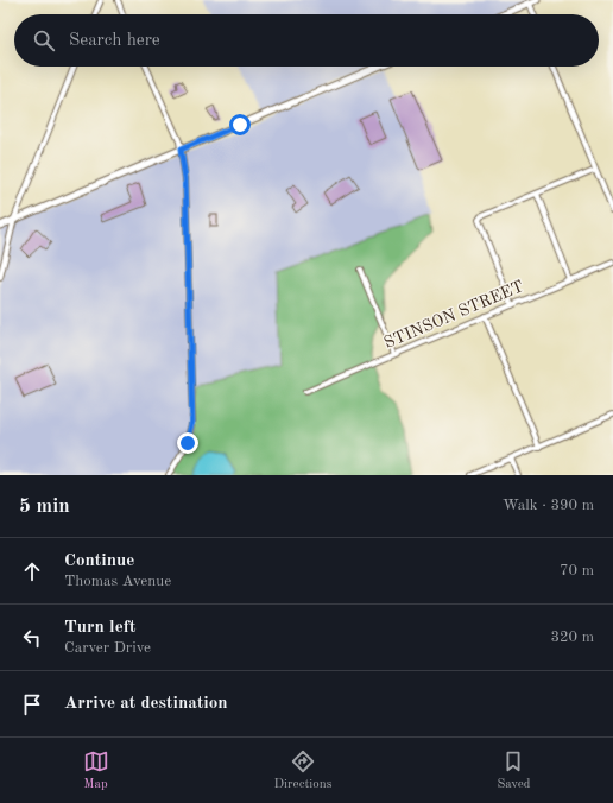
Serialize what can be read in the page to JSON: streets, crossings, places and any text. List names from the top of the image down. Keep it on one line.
{"streets":{"street":["STINSON STREET"]},"page":{"search":"Search here","heading":["5 min","Walk · 390 m"],"list":[["Continue","Thomas Avenue","70 m"],["Turn left","Carver Drive","320 m"],"Arrive at destination"],"nav":["Map","Directions","Saved"]}}
